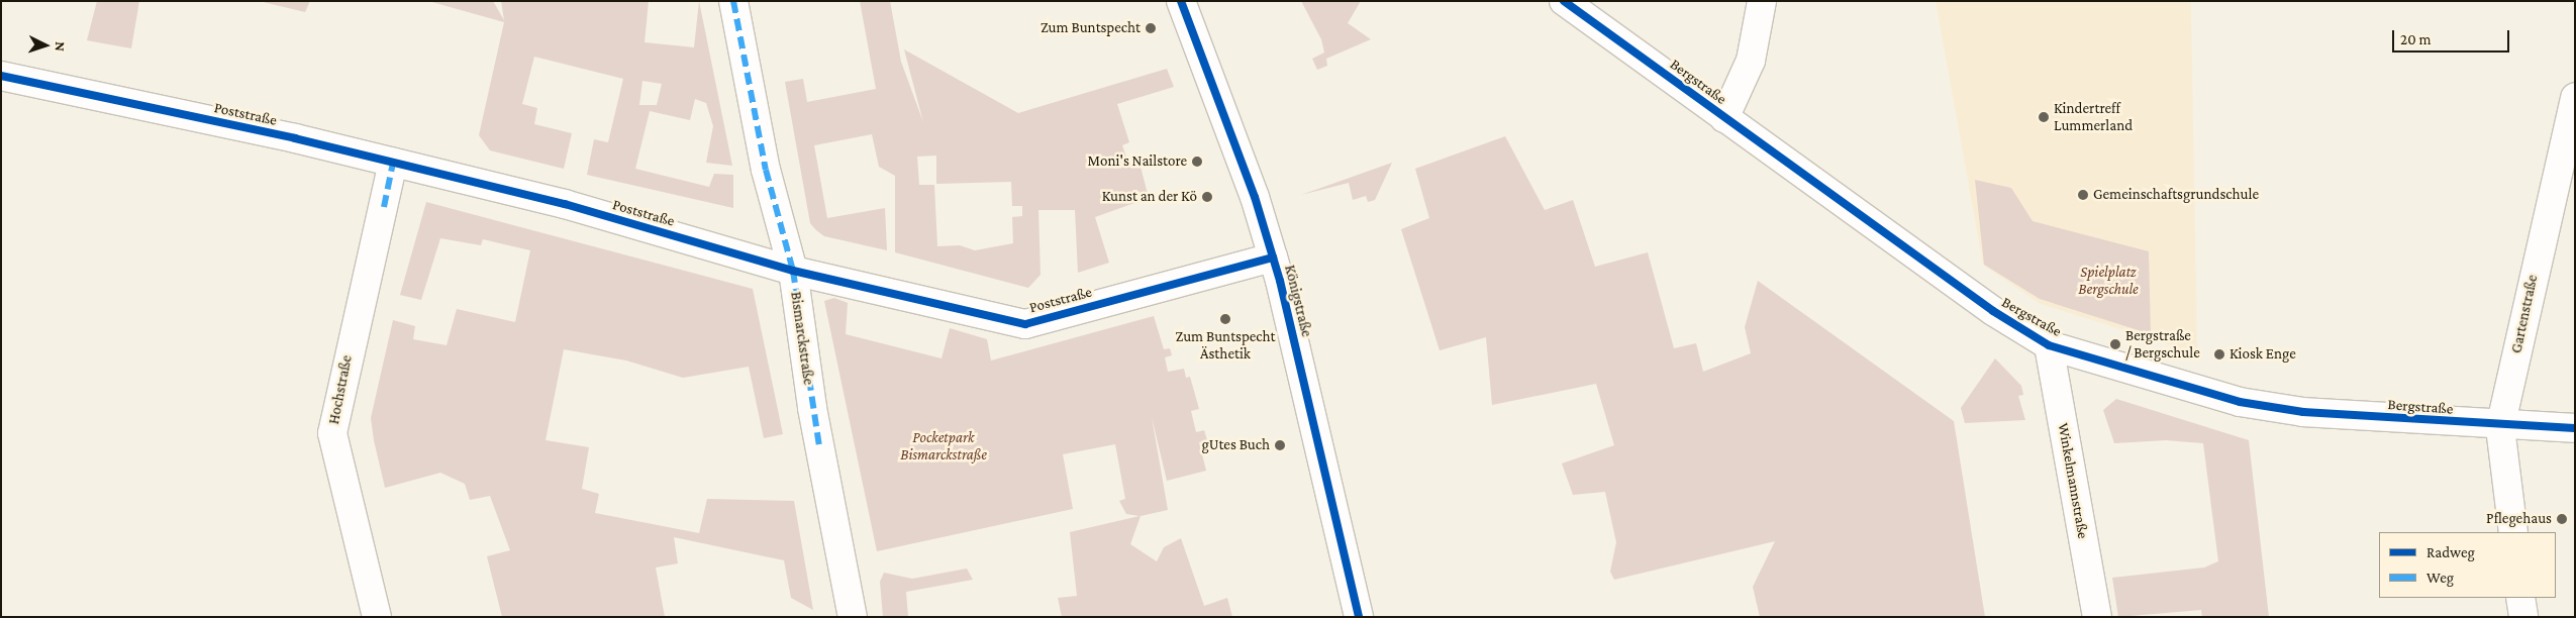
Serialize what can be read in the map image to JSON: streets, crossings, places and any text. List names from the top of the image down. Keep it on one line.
{"streets":{"street":["Bergstraße","Poststraße","Königstraße","Gartenstraße","Bismarckstraße","Hochstraße","Winkelmannstraße"]},"crossings":[["Bergstraße","Gartenstraße"],["Bergstraße","Winkelmannstraße"],["Poststraße","Königstraße"],["Poststraße","Bismarckstraße"],["Poststraße","Hochstraße"]],"parks":["Spielplatz Bergschule","Pocketpark Bismarckstraße"],"places":["Zum Buntspecht","Kindertreff Lummerland","Moni's Nailstore","Gemeinschaftsgrundschule","Kunst an der Kö","Zum Buntspecht Ästhetik","Bergstraße / Bergschule","Kiosk Enge","gUtes Buch","Pflegehaus"],"legend":["Radweg","Weg"],"scale_bar":"20 m","north":"right"}
